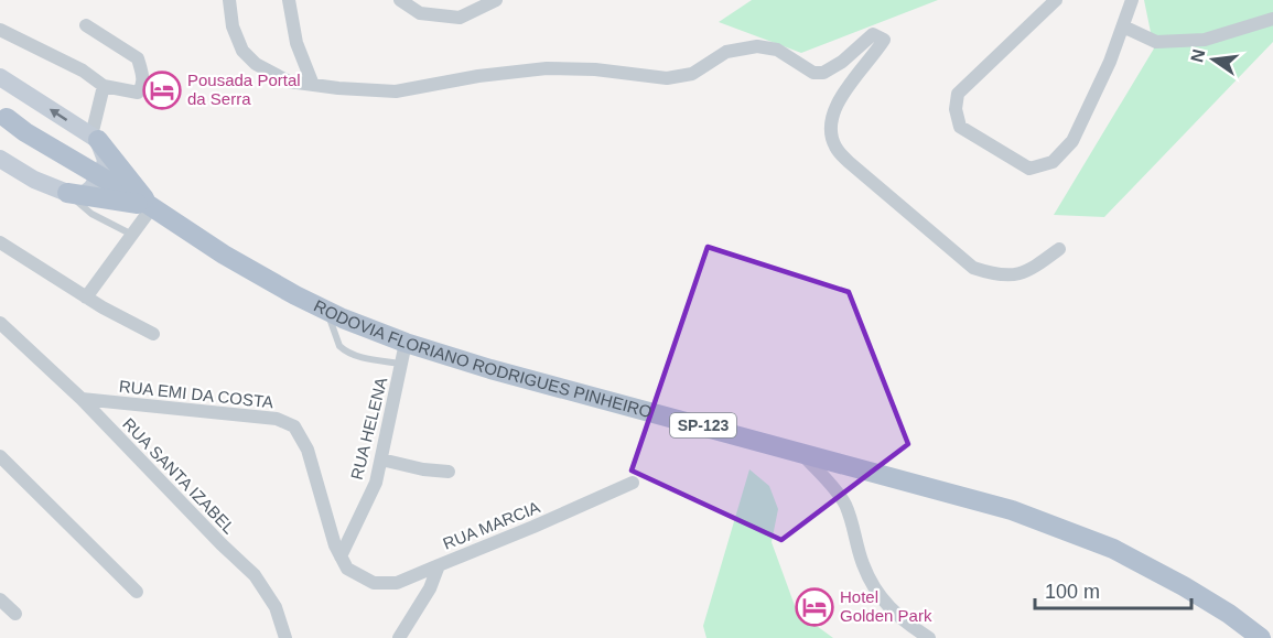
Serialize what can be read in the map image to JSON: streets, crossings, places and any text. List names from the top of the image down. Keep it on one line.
{"streets":{"main road":["RODOVIA FLORIANO RODRIGUES PINHEIRO","SP-123"],"street":["RUA EMI DA COSTA","RUA HELENA","RUA SANTA IZABEL","RUA MARCIA"]},"crossings":[["RODOVIA FLORIANO RODRIGUES PINHEIRO","RUA HELENA"],["RUA EMI DA COSTA","RUA HELENA"],["RUA EMI DA COSTA","RUA SANTA IZABEL"],["RUA EMI DA COSTA","RUA MARCIA"]],"places":{"hotel":["Pousada Portal da Serra","Hotel Golden Park"]},"scale_bar":"100 m","north":"left"}
